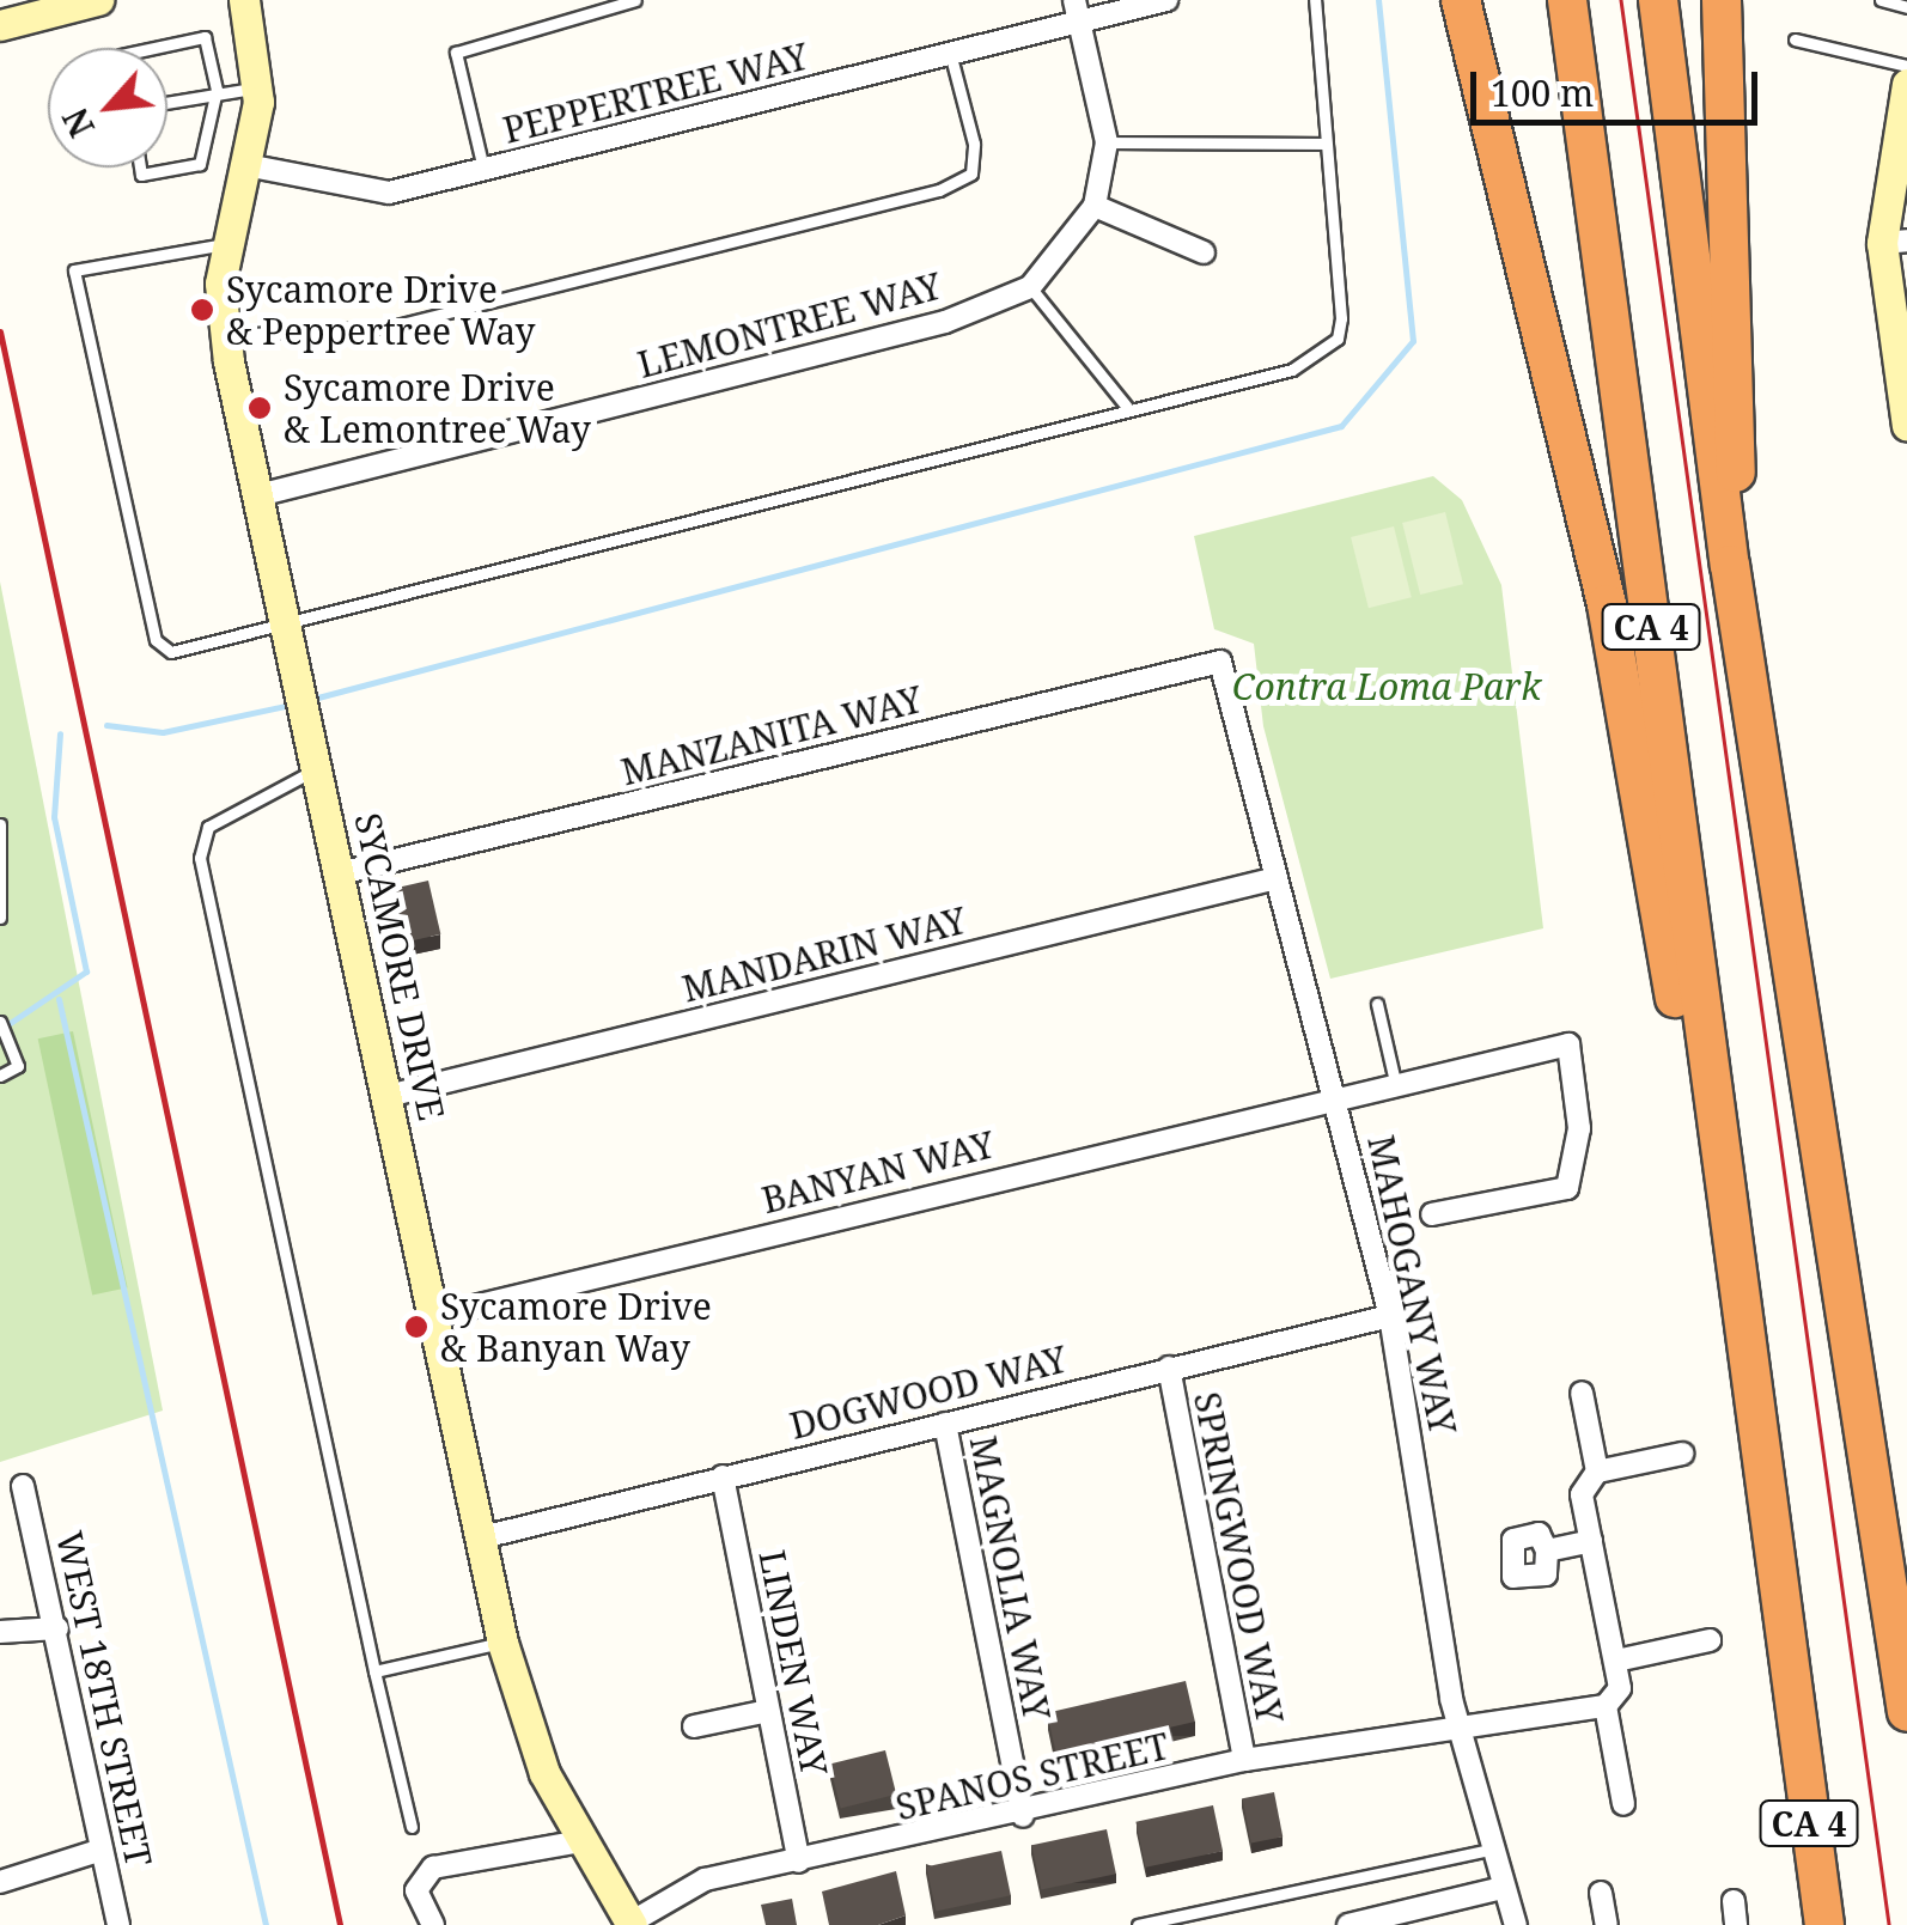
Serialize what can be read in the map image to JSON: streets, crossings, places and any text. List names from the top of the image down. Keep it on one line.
{"streets":{"highway":["CA 4"],"street":["PEPPERTREE WAY","LEMONTREE WAY","MANZANITA WAY","MANDARIN WAY","SYCAMORE DRIVE","BANYAN WAY","MAHOGANY WAY","DOGWOOD WAY","SPRINGWOOD WAY","MAGNOLIA WAY","LINDEN WAY","WEST 18TH STREET","SPANOS STREET"]},"crossings":[["PEPPERTREE WAY","LEMONTREE WAY"],["PEPPERTREE WAY","SYCAMORE DRIVE"],["LEMONTREE WAY","SYCAMORE DRIVE"],["MANZANITA WAY","SYCAMORE DRIVE"],["MANZANITA WAY","MAHOGANY WAY"],["MANDARIN WAY","SYCAMORE DRIVE"],["MANDARIN WAY","MAHOGANY WAY"],["SYCAMORE DRIVE","BANYAN WAY"],["SYCAMORE DRIVE","DOGWOOD WAY"],["SYCAMORE DRIVE","SPANOS STREET"],["BANYAN WAY","MAHOGANY WAY"],["MAHOGANY WAY","DOGWOOD WAY"],["MAHOGANY WAY","SPANOS STREET"],["DOGWOOD WAY","SPRINGWOOD WAY"],["DOGWOOD WAY","MAGNOLIA WAY"],["DOGWOOD WAY","LINDEN WAY"],["SPRINGWOOD WAY","SPANOS STREET"],["MAGNOLIA WAY","SPANOS STREET"],["LINDEN WAY","SPANOS STREET"]],"parks":["Contra Loma Park"],"places":["Sycamore Drive & Peppertree Way","Sycamore Drive & Lemontree Way","Sycamore Drive & Banyan Way"],"scale_bar":"100 m","north":"bottom left"}
